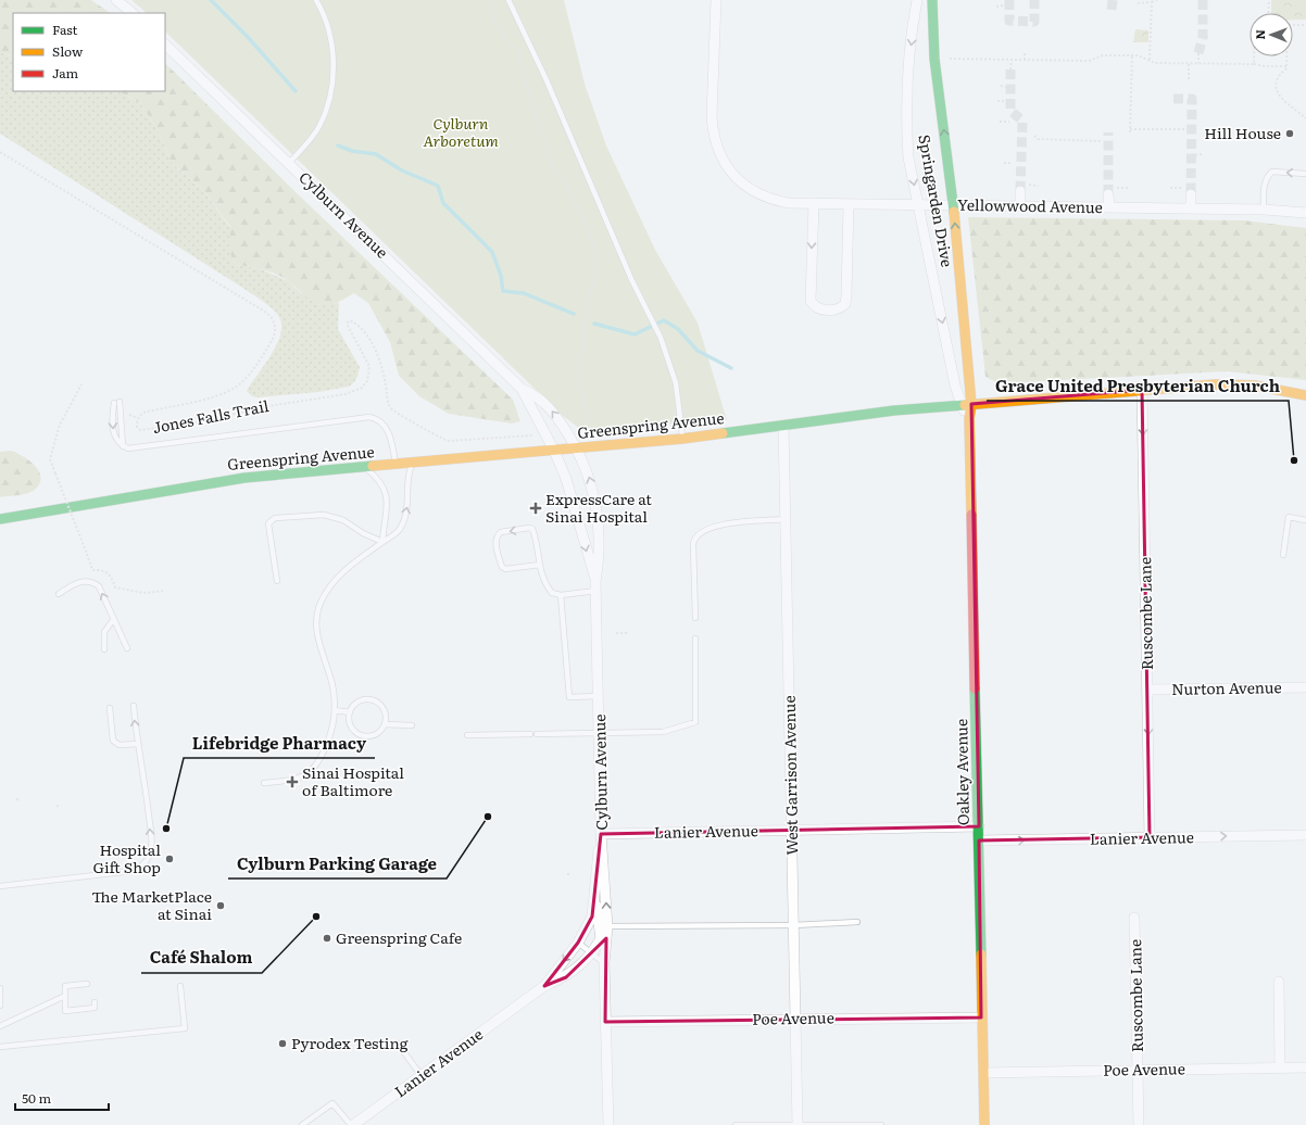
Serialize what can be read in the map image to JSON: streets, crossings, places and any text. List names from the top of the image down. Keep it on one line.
{"streets":{"main road":["Springarden Drive","Greenspring Avenue","Oakley Avenue"],"street":["Yellowwood Avenue","Cylburn Avenue","Ruscombe Lane","Nurton Avenue","West Garrison Avenue","Lanier Avenue","Poe Avenue"],"path":["Jones Falls Trail"]},"crossings":[["Springarden Drive","Yellowwood Avenue"],["Springarden Drive","Greenspring Avenue"],["Springarden Drive","Oakley Avenue"],["Cylburn Avenue","Greenspring Avenue"],["Cylburn Avenue","Lanier Avenue"],["Cylburn Avenue","Poe Avenue"],["Greenspring Avenue","Ruscombe Lane"],["Greenspring Avenue","Oakley Avenue"],["Greenspring Avenue","West Garrison Avenue"],["Ruscombe Lane","Nurton Avenue"],["Ruscombe Lane","Lanier Avenue"],["Ruscombe Lane","Poe Avenue"],["Oakley Avenue","Lanier Avenue"],["Oakley Avenue","Poe Avenue"],["West Garrison Avenue","Lanier Avenue"],["West Garrison Avenue","Poe Avenue"]],"one_way":["Ruscombe Lane"],"parks":["Cylburn Arboretum"],"places":{"other":["Hill House","Grace United Presbyterian Church","Cylburn Parking Garage","Lifebridge Pharmacy","Hospital Gift Shop","The MarketPlace at Sinai","Café Shalom","Greenspring Cafe","Pyrodex Testing"],"health":["ExpressCare at Sinai Hospital","Sinai Hospital of Baltimore"]},"legend":["Fast","Slow","Jam"],"scale_bar":"50 m","north":"left"}
